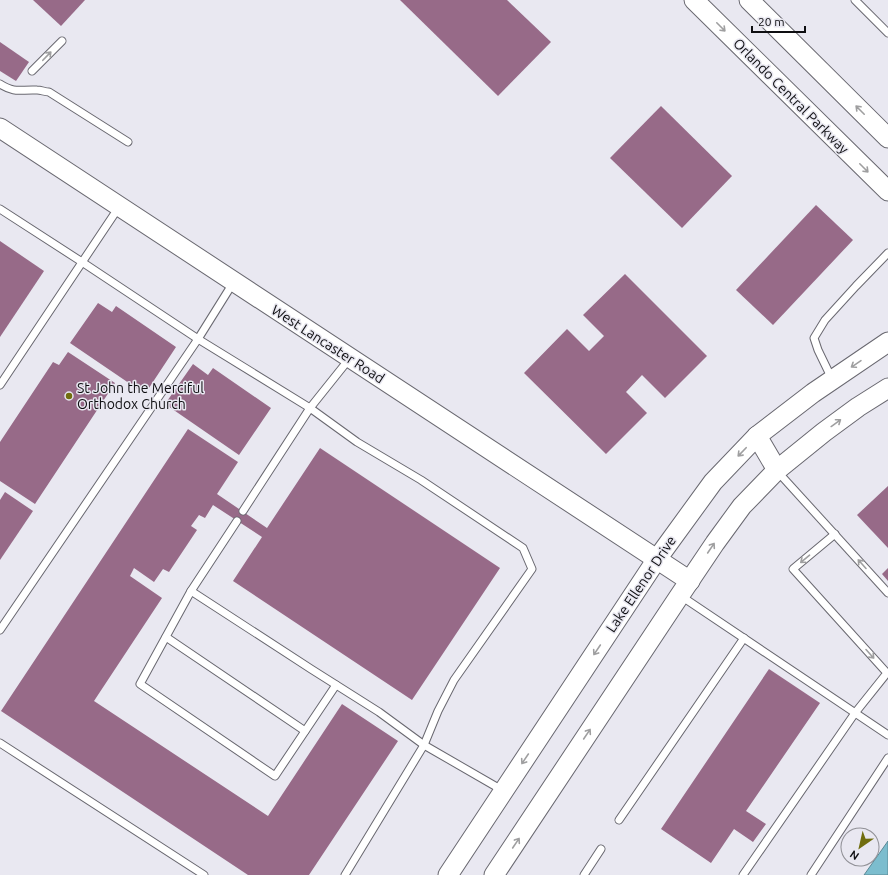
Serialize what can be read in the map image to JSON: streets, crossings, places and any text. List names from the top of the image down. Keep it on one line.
{"streets":{"street":["Orlando Central Parkway","West Lancaster Road","Lake Ellenor Drive"]},"crossings":[["West Lancaster Road","Lake Ellenor Drive"]],"places":["St John the Merciful Orthodox Church"],"scale_bar":"20 m","north":"bottom left"}
